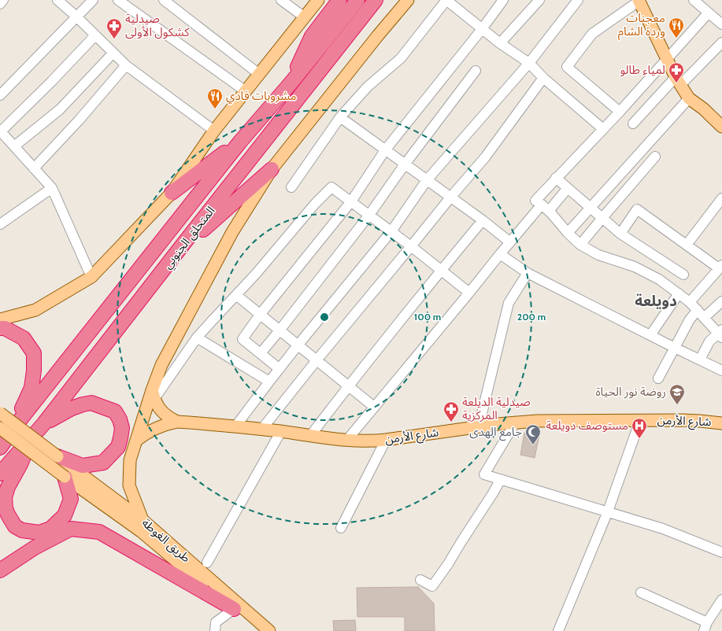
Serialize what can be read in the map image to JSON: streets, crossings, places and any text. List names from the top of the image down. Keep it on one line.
{"streets":{"highway":["المتحلق الجنوبي"],"main road":["شارع الأرمن","طريق الغوطة"]},"crossings":[["المتحلق الجنوبي","طريق الغوطة"]],"districts":["دويلعة"],"places":{"restaurant":["معجنات وردة الشام","مشروبات فادي"],"pharmacy":["صيدلية كشكول الأولى","لمياء طالو","صيدلية الديلعة المركزية"],"school or university":["روضة نور الحياة"],"hospital":["مستوصف دويلعة"],"mosque":["جامع الهدى"]},"rings":["100 m","200 m"]}
